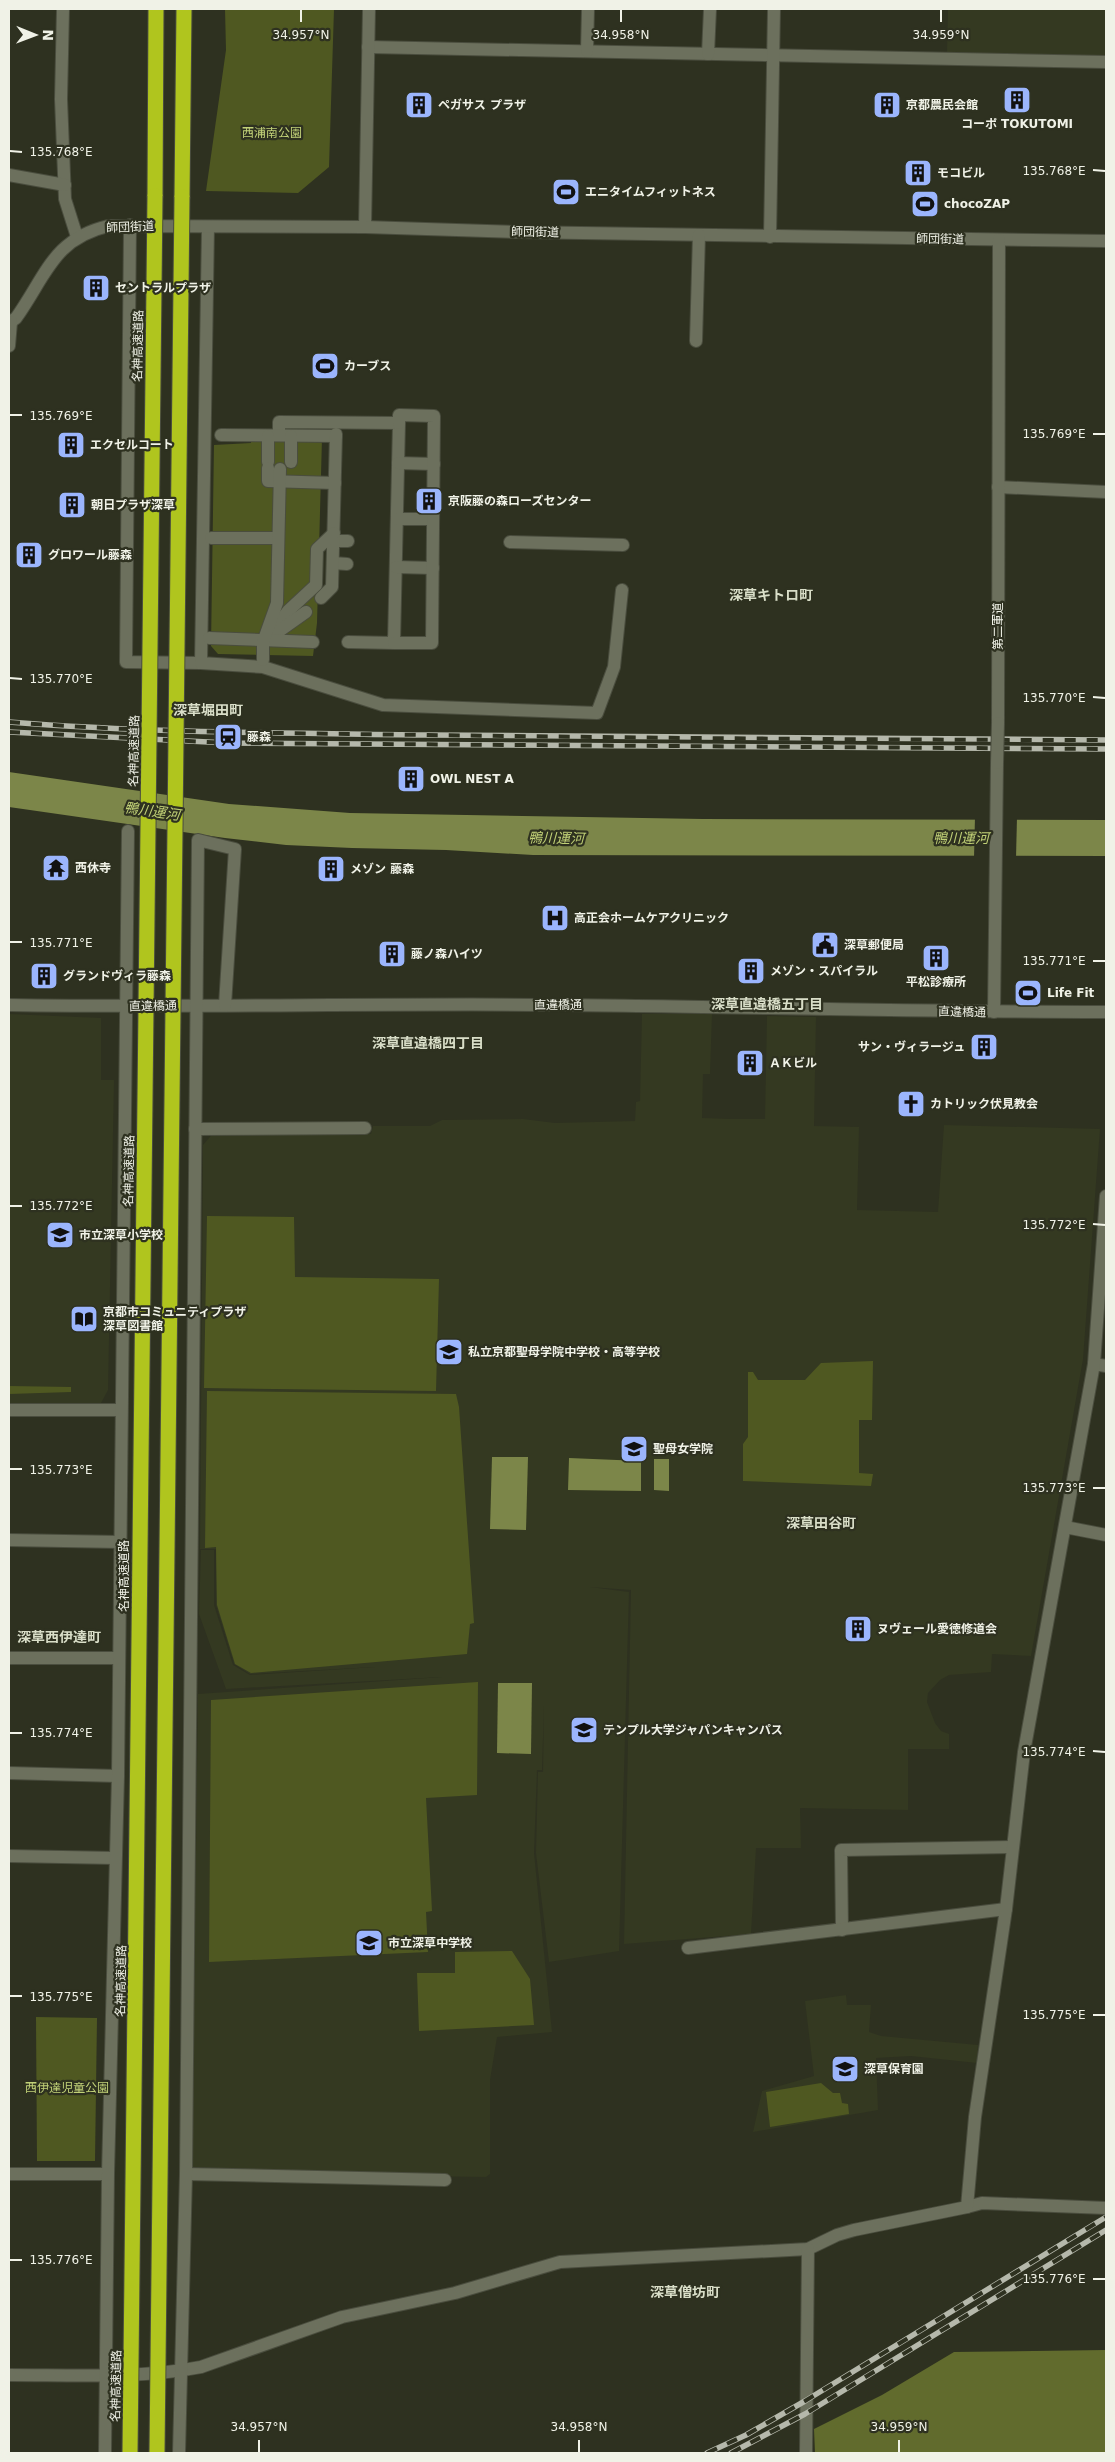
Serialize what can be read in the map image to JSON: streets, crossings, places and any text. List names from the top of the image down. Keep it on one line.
{"streets":{"highway":["名神高速道路"],"street":["師団街道","第二軍道","直違橋通"]},"crossings":[["師団街道","第二軍道"],["第二軍道","直違橋通"]],"districts":["深草キトロ町","深草堀田町","深草直違橋五丁目","深草直違橋四丁目","深草田谷町","深草西伊達町","深草僧坊町"],"water":["鴨川運河"],"parks":["西浦南公園","西伊達児童公園"],"places":{"building":["コーポ TOKUTOMI","ペガサス プラザ","京都農民会館","モコビル","セントラルプラザ","エクセルコート","京阪藤の森ローズセンター","朝日プラザ深草","グロワール藤森","OWL NEST A","メゾン 藤森","藤ノ森ハイツ","平松診療所","メゾン・スパイラル","グランドヴィラ藤森","サン・ヴィラージュ","ＡＫビル","ヌヴェール愛徳修道会"],"sports":["エニタイムフィットネス","chocoZAP","カーブス","Life Fit"],"station":["藤森"],"temple":["西休寺"],"hospital":["高正会ホームケアクリニック"],"public building":["深草郵便局"],"church":["カトリック伏見教会"],"school or university":["市立深草小学校","私立京都聖母学院中学校・高等学校","聖母女学院","テンプル大学ジャパンキャンパス","市立深草中学校","深草保育園"],"library":["京都市コミュニティプラザ 深草図書館"]},"north":"right","coordinates":["34.957°N","34.958°N","34.959°N","135.768°E","135.769°E","135.770°E","135.771°E","135.772°E","135.773°E","135.774°E","135.775°E","135.776°E"]}
